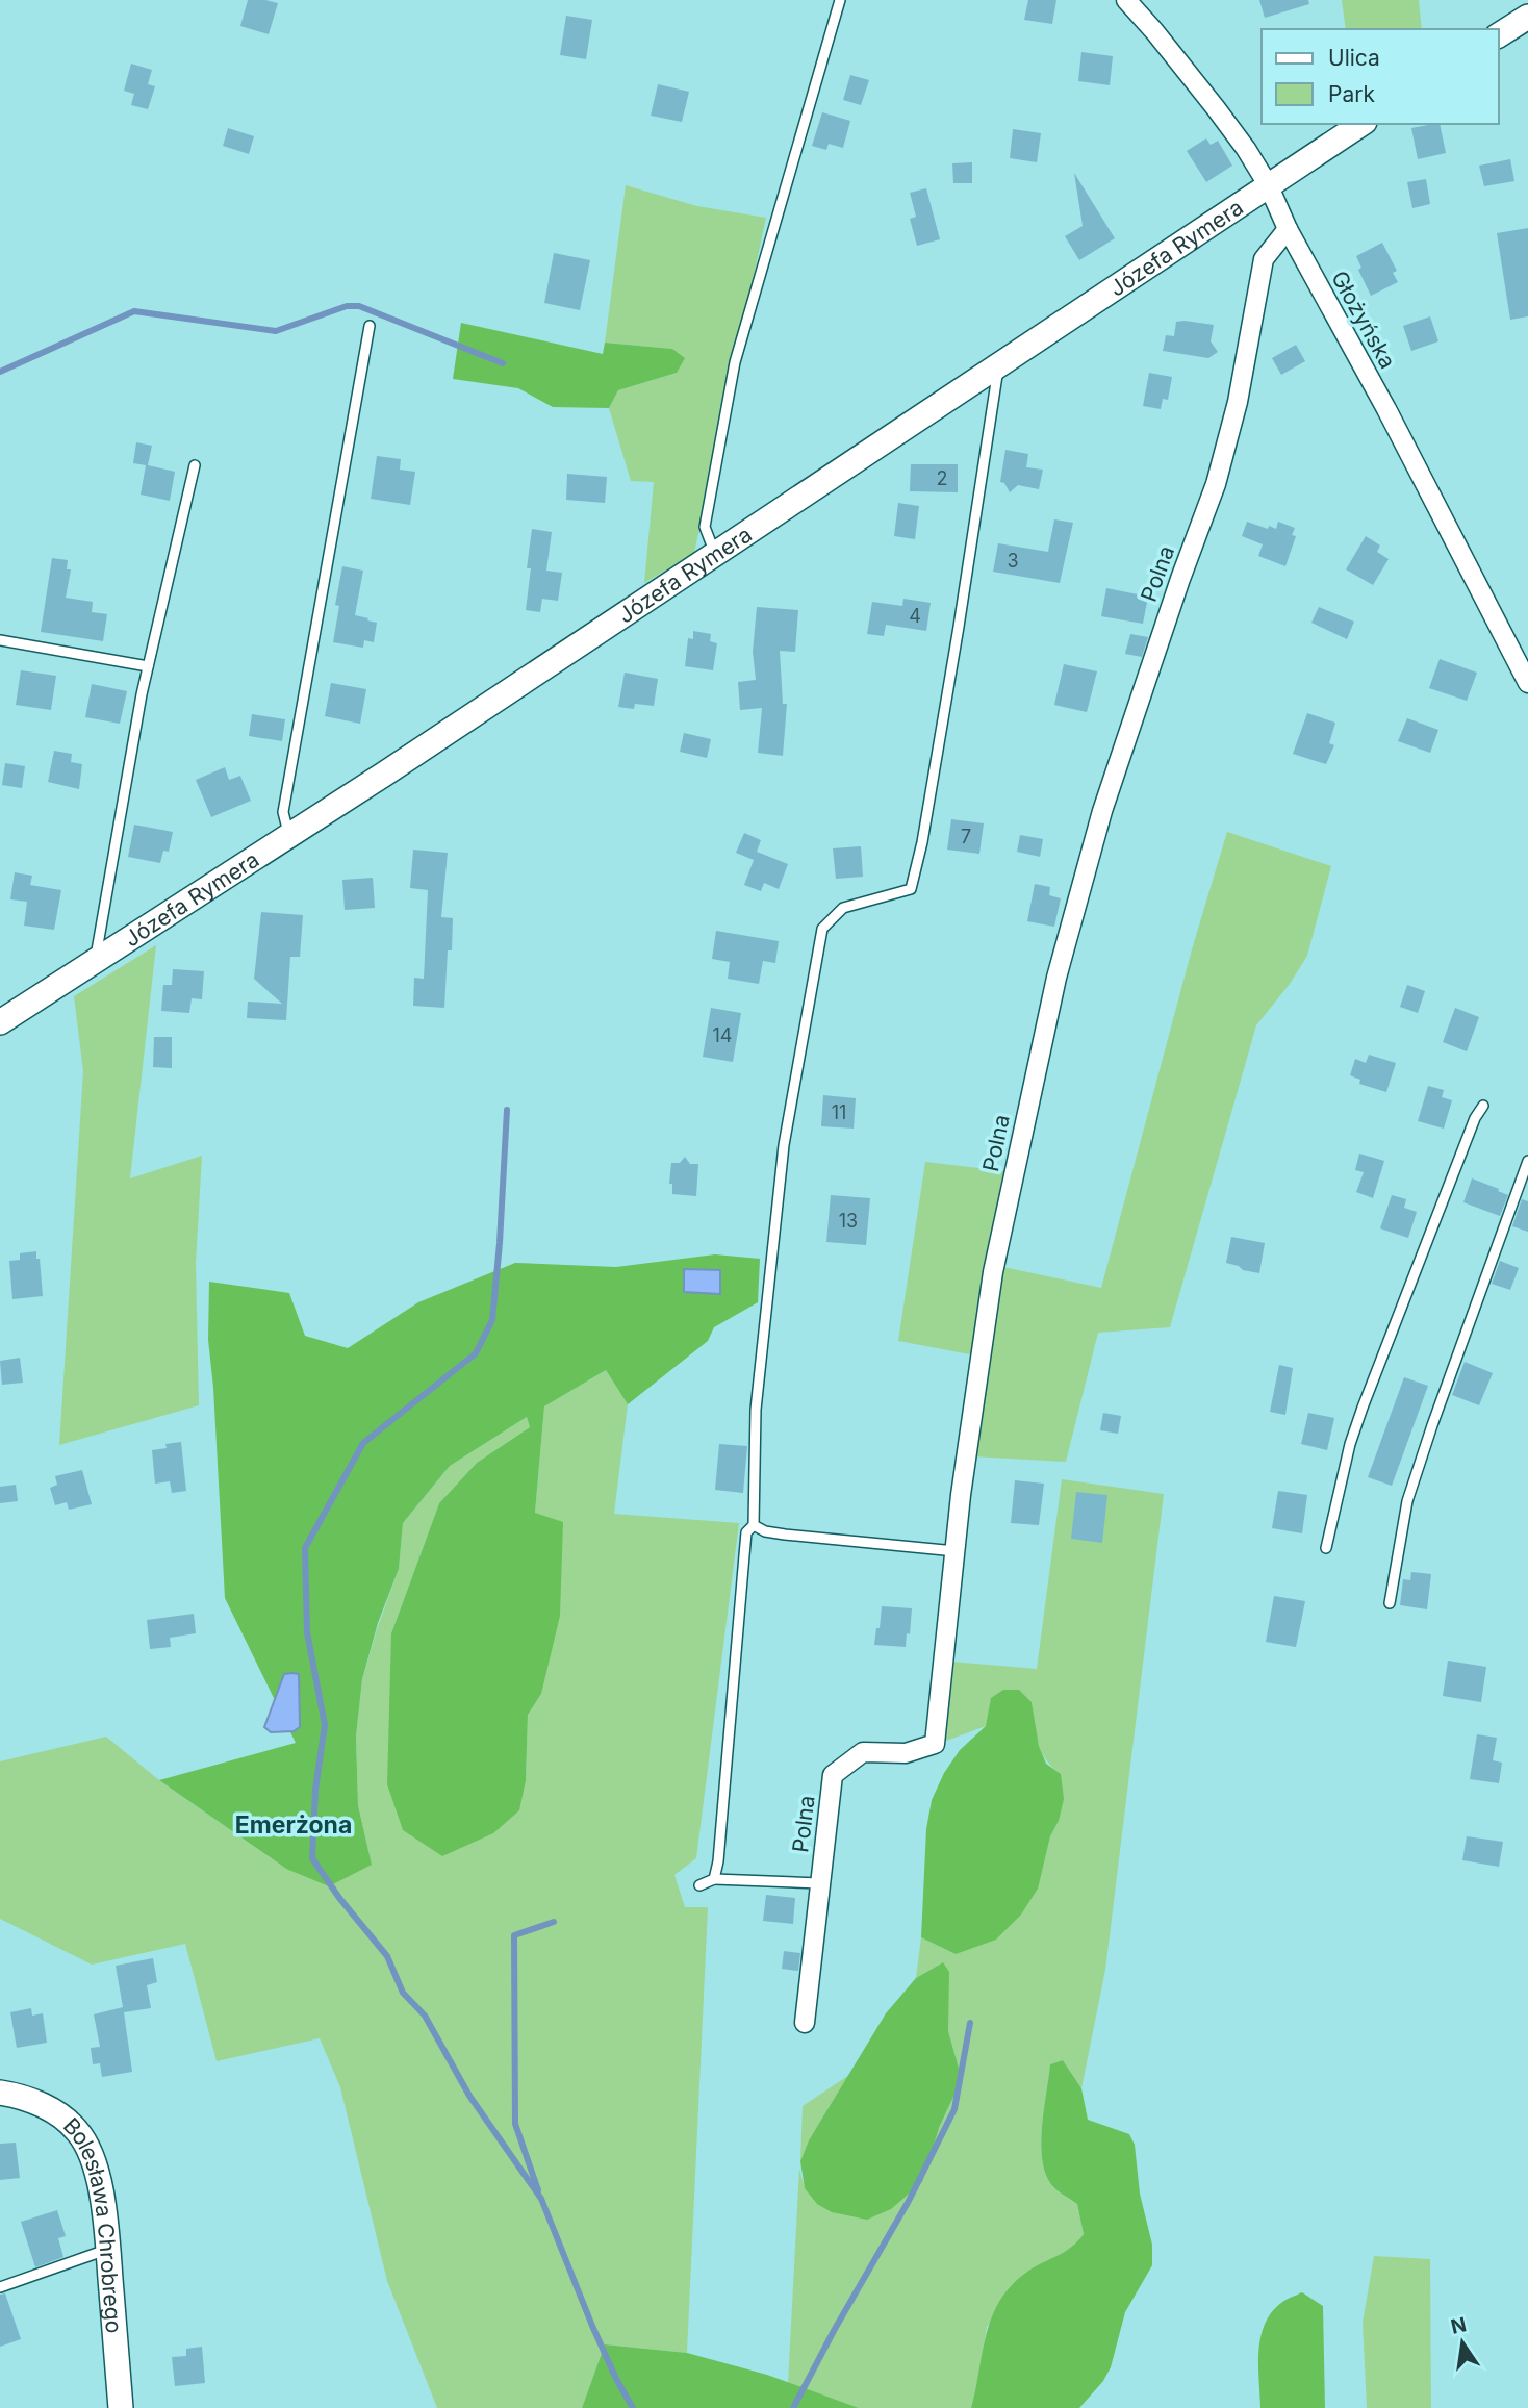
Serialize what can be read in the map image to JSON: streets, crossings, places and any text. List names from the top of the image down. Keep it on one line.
{"streets":{"street":["Józefa Rymera","Głożyńska","Polna","Bolesława Chrobrego"]},"crossings":[["Józefa Rymera","Głożyńska"],["Głożyńska","Polna"]],"districts":["Emerżona"],"house_numbers":["2","3","4","7","14","11","13"],"legend":["Ulica","Park"],"north":"top"}
